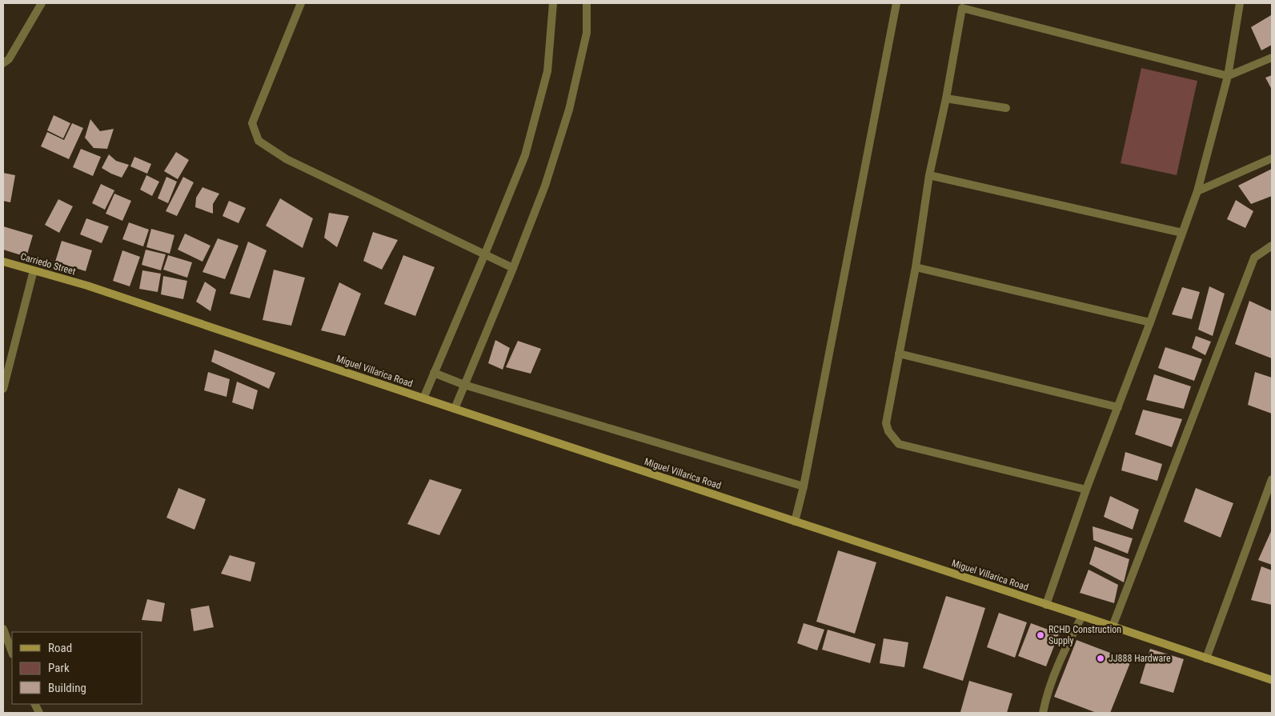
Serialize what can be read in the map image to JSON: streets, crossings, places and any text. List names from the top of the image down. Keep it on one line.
{"streets":{"main road":["Carriedo Street","Miguel Villarica Road"]},"crossings":[["Carriedo Street","Miguel Villarica Road"]],"places":["RCHD Construction Supply","JJ888 Hardware"],"legend":["Road","Park","Building"]}
